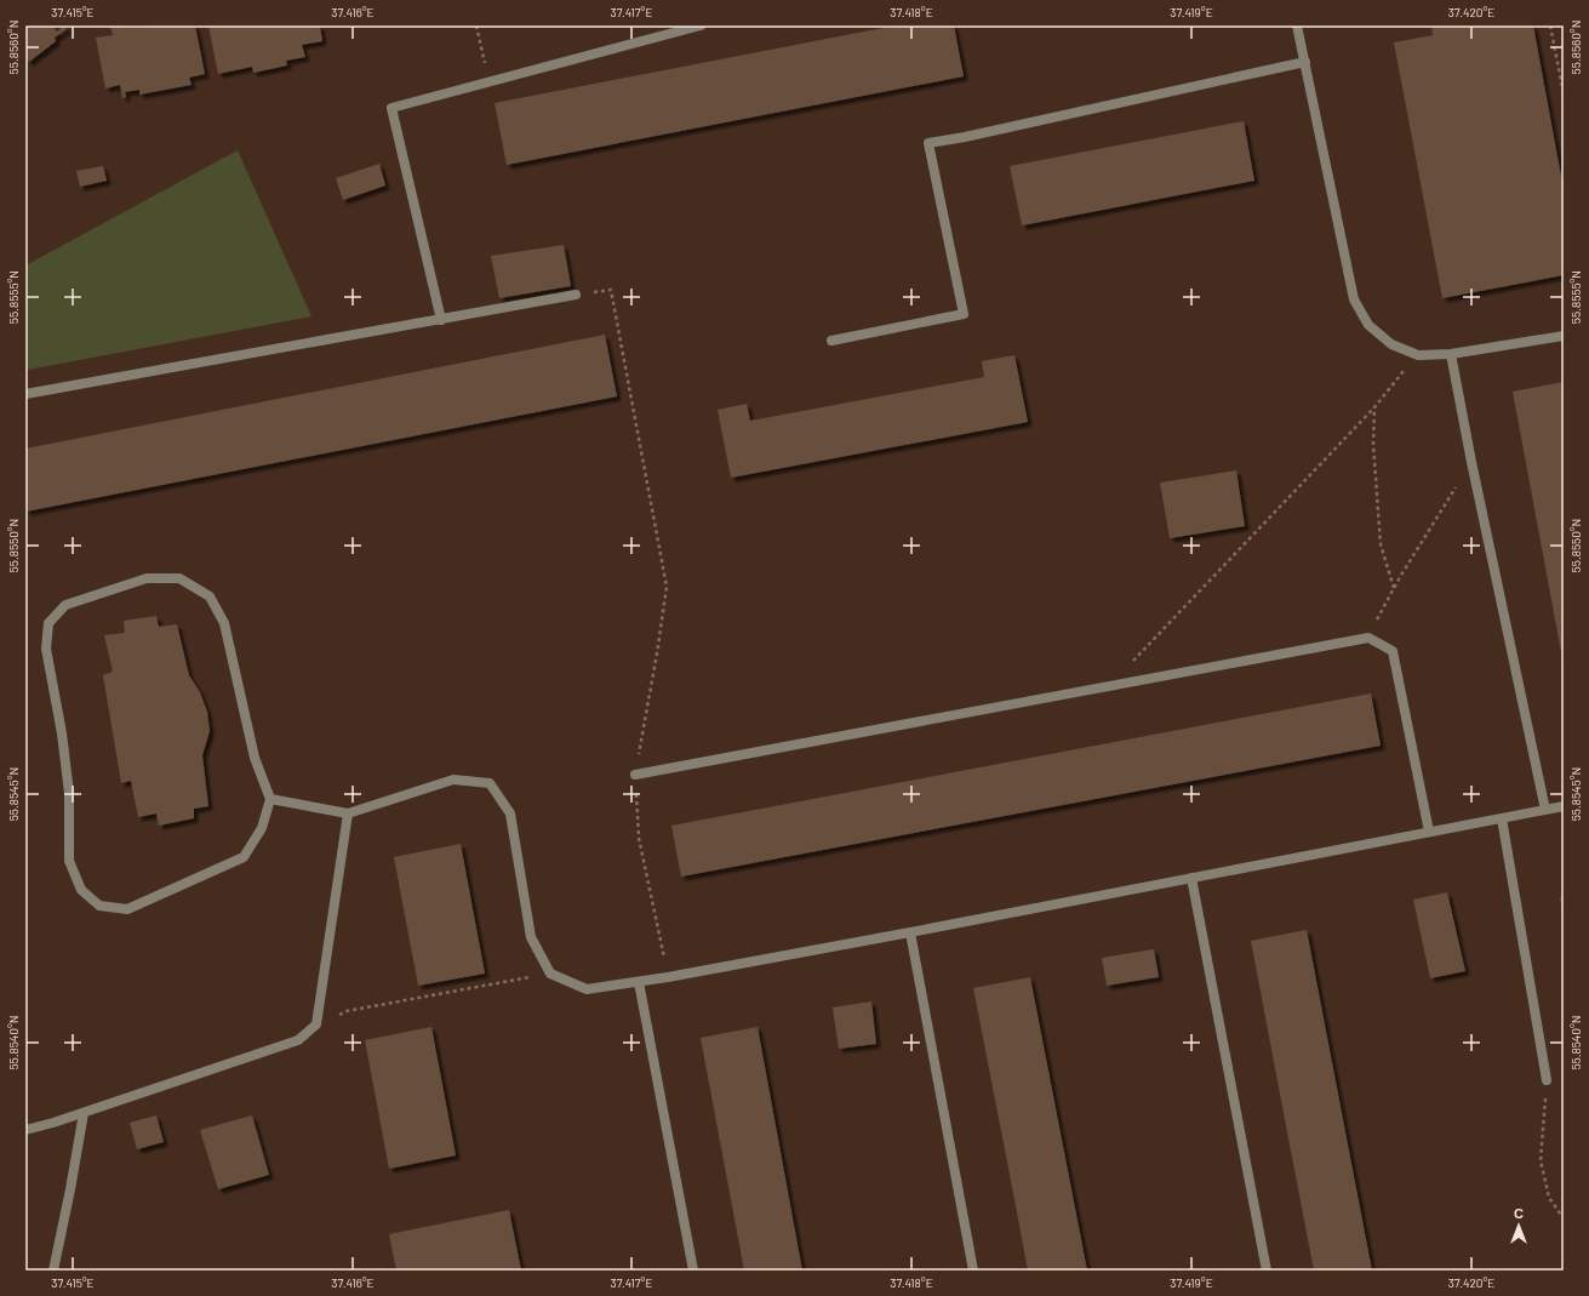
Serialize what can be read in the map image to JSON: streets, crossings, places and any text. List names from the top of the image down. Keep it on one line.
{"north":"top","coordinates":["37.415°E","37.416°E","37.417°E","37.418°E","37.419°E","37.420°E","55.8560°N","55.8555°N","55.8550°N","55.8545°N","55.8540°N"]}
